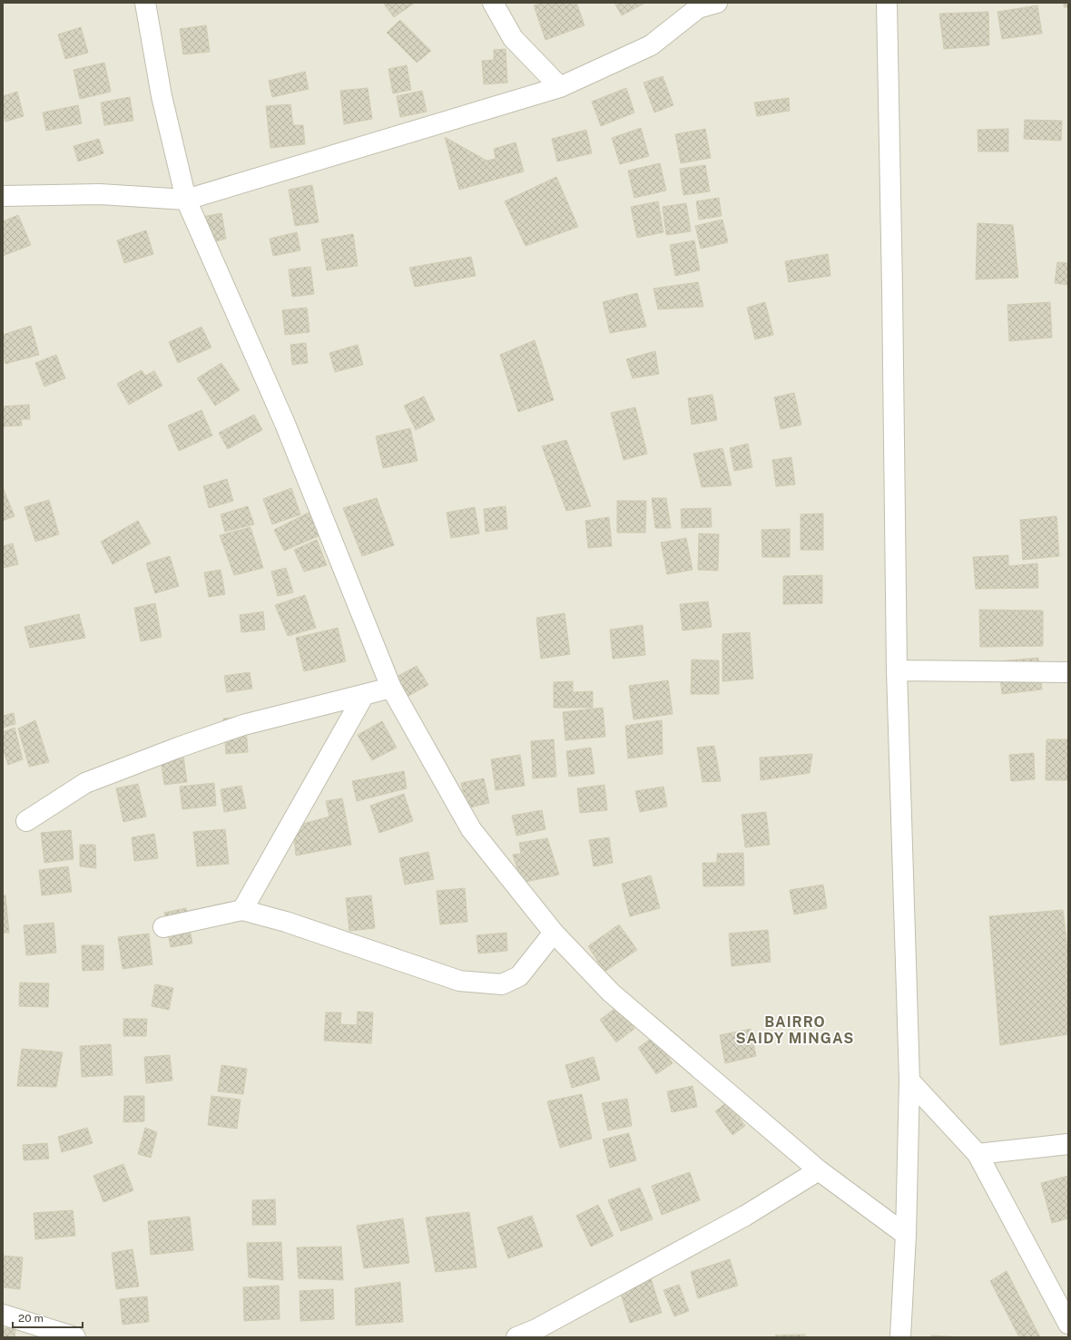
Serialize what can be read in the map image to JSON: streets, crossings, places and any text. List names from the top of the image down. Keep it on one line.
{"districts":["BAIRRO SAIDY MINGAS"],"scale_bar":"20 m"}
